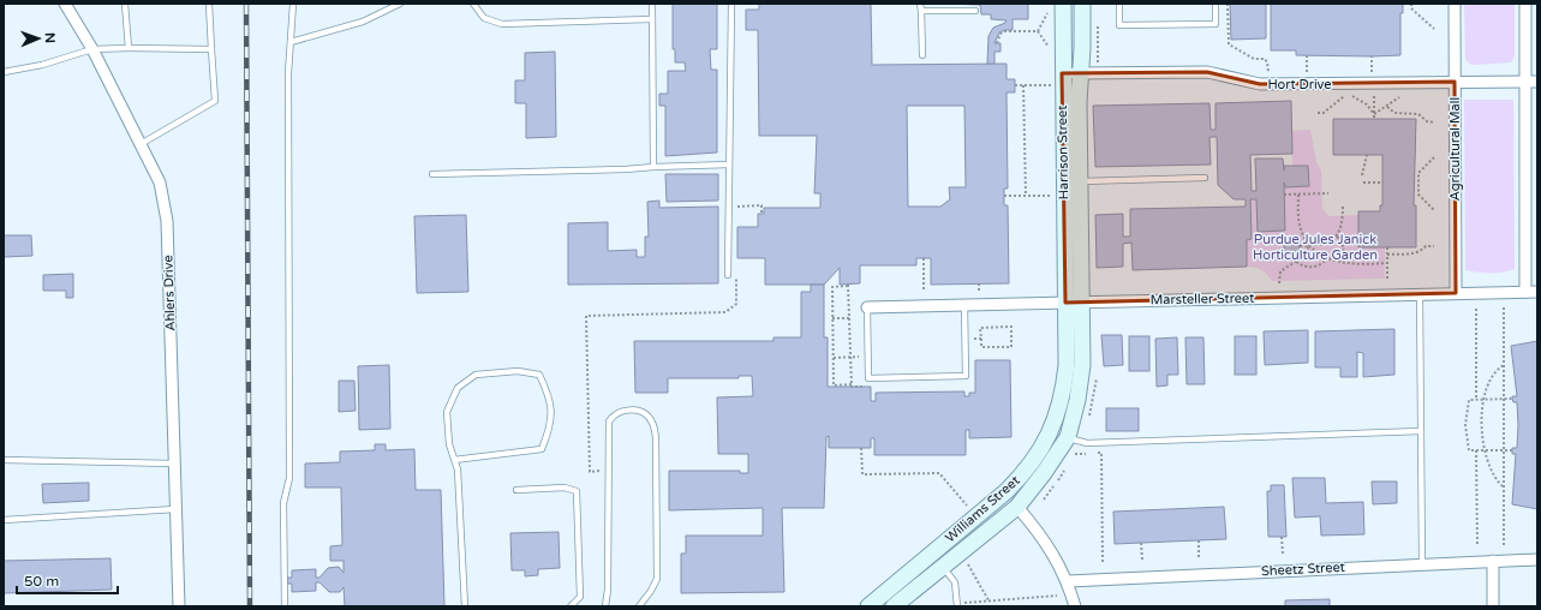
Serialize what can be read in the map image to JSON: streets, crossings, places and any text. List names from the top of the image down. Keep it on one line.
{"streets":{"main road":["Harrison Street","Williams Street"],"street":["Hort Drive","Agricultural Mall","Ahlers Drive","Marsteller Street","Sheetz Street"]},"crossings":[["Hort Drive","Agricultural Mall"],["Hort Drive","Harrison Street"],["Agricultural Mall","Marsteller Street"],["Harrison Street","Marsteller Street"],["Harrison Street","Williams Street"],["Marsteller Street","Williams Street"]],"parks":["Purdue Jules Janick Horticulture Garden"],"scale_bar":"50 m","north":"right"}
